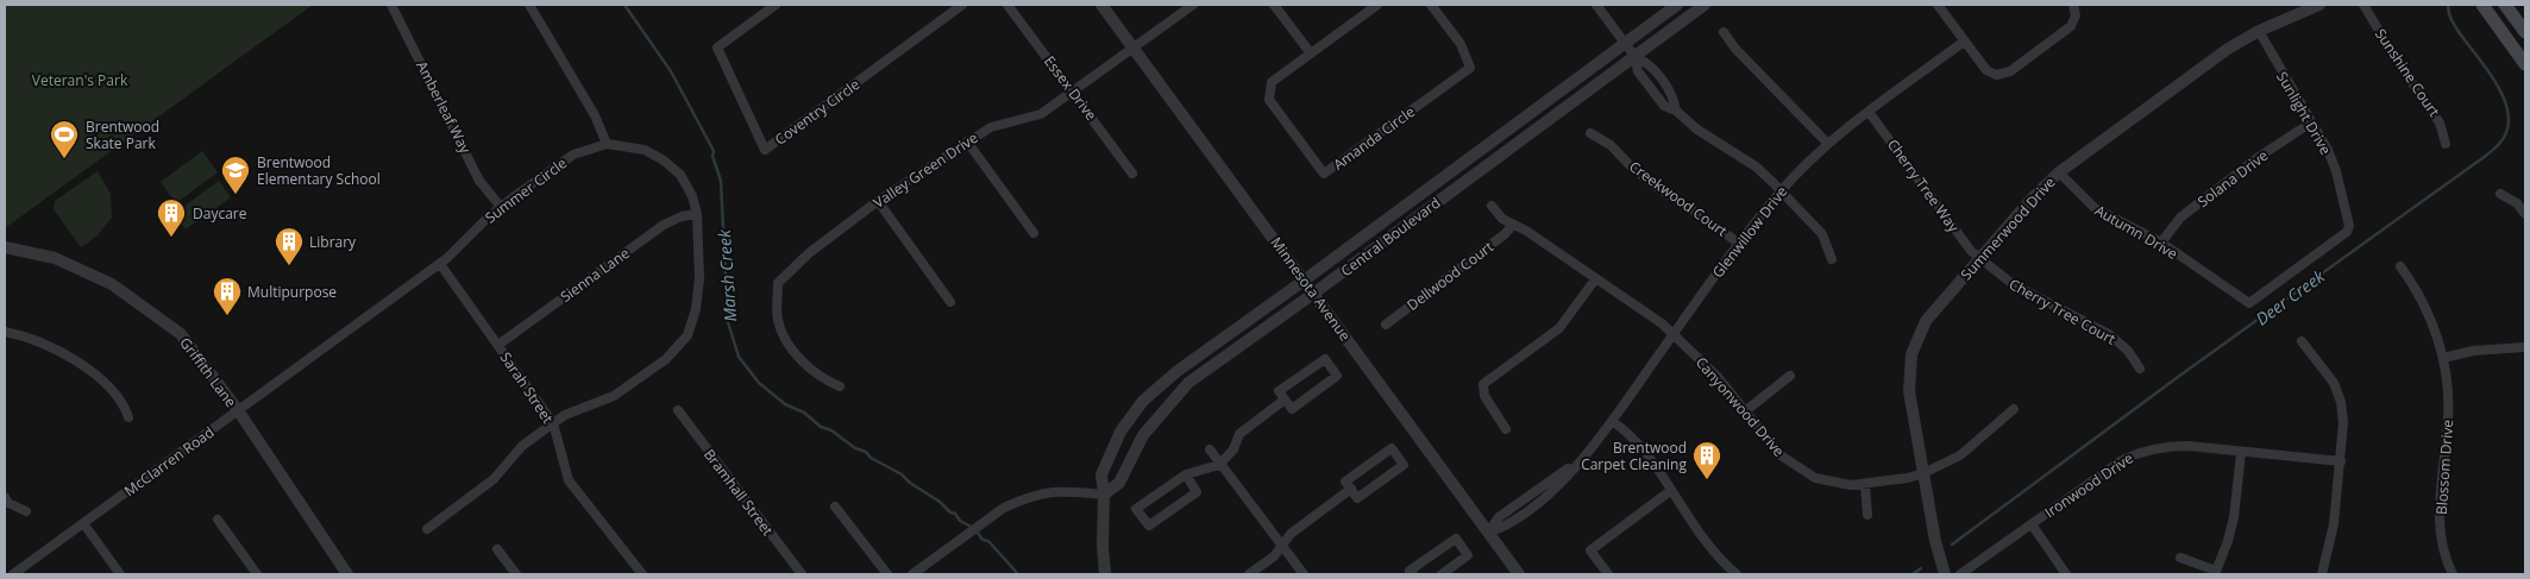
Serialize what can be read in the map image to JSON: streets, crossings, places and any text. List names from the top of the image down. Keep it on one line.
{"streets":{"street":["Sunshine Court","Essex Drive","Amberleaf Way","Coventry Circle","Sunlight Drive","Amanda Circle","Valley Green Drive","Solana Drive","Cherry Tree Way","Summer Circle","Creekwood Court","Summerwood Drive","Glenwillow Drive","Autumn Drive","Central Boulevard","Sienna Lane","Dellwood Court","Minnesota Avenue","Cherry Tree Court","Griffith Lane","Sarah Street","Canyonwood Drive","McClarren Road","Blossom Drive","Ironwood Drive","Bramhall Street"]},"crossings":[["Essex Drive","Valley Green Drive"],["Amberleaf Way","Summer Circle"],["Sunlight Drive","Solana Drive"],["Sunlight Drive","Summerwood Drive"],["Sunlight Drive","Autumn Drive"],["Valley Green Drive","Minnesota Avenue"],["Solana Drive","Autumn Drive"],["Cherry Tree Way","Summerwood Drive"],["Cherry Tree Way","Glenwillow Drive"],["Cherry Tree Way","Cherry Tree Court"],["Summer Circle","Sienna Lane"],["Summer Circle","Sarah Street"],["Summer Circle","McClarren Road"],["Creekwood Court","Glenwillow Drive"],["Summerwood Drive","Autumn Drive"],["Summerwood Drive","Cherry Tree Court"],["Summerwood Drive","Canyonwood Drive"],["Glenwillow Drive","Minnesota Avenue"],["Glenwillow Drive","Canyonwood Drive"],["Central Boulevard","Minnesota Avenue"],["Sienna Lane","Sarah Street"],["Dellwood Court","Canyonwood Drive"],["Griffith Lane","McClarren Road"],["Sarah Street","McClarren Road"]],"water":["Marsh Creek","Deer Creek"],"parks":["Veteran's Park"],"places":{"sports":["Brentwood Skate Park"],"school or university":["Brentwood Elementary School"],"building":["Daycare","Library","Multipurpose","Brentwood Carpet Cleaning"]}}
